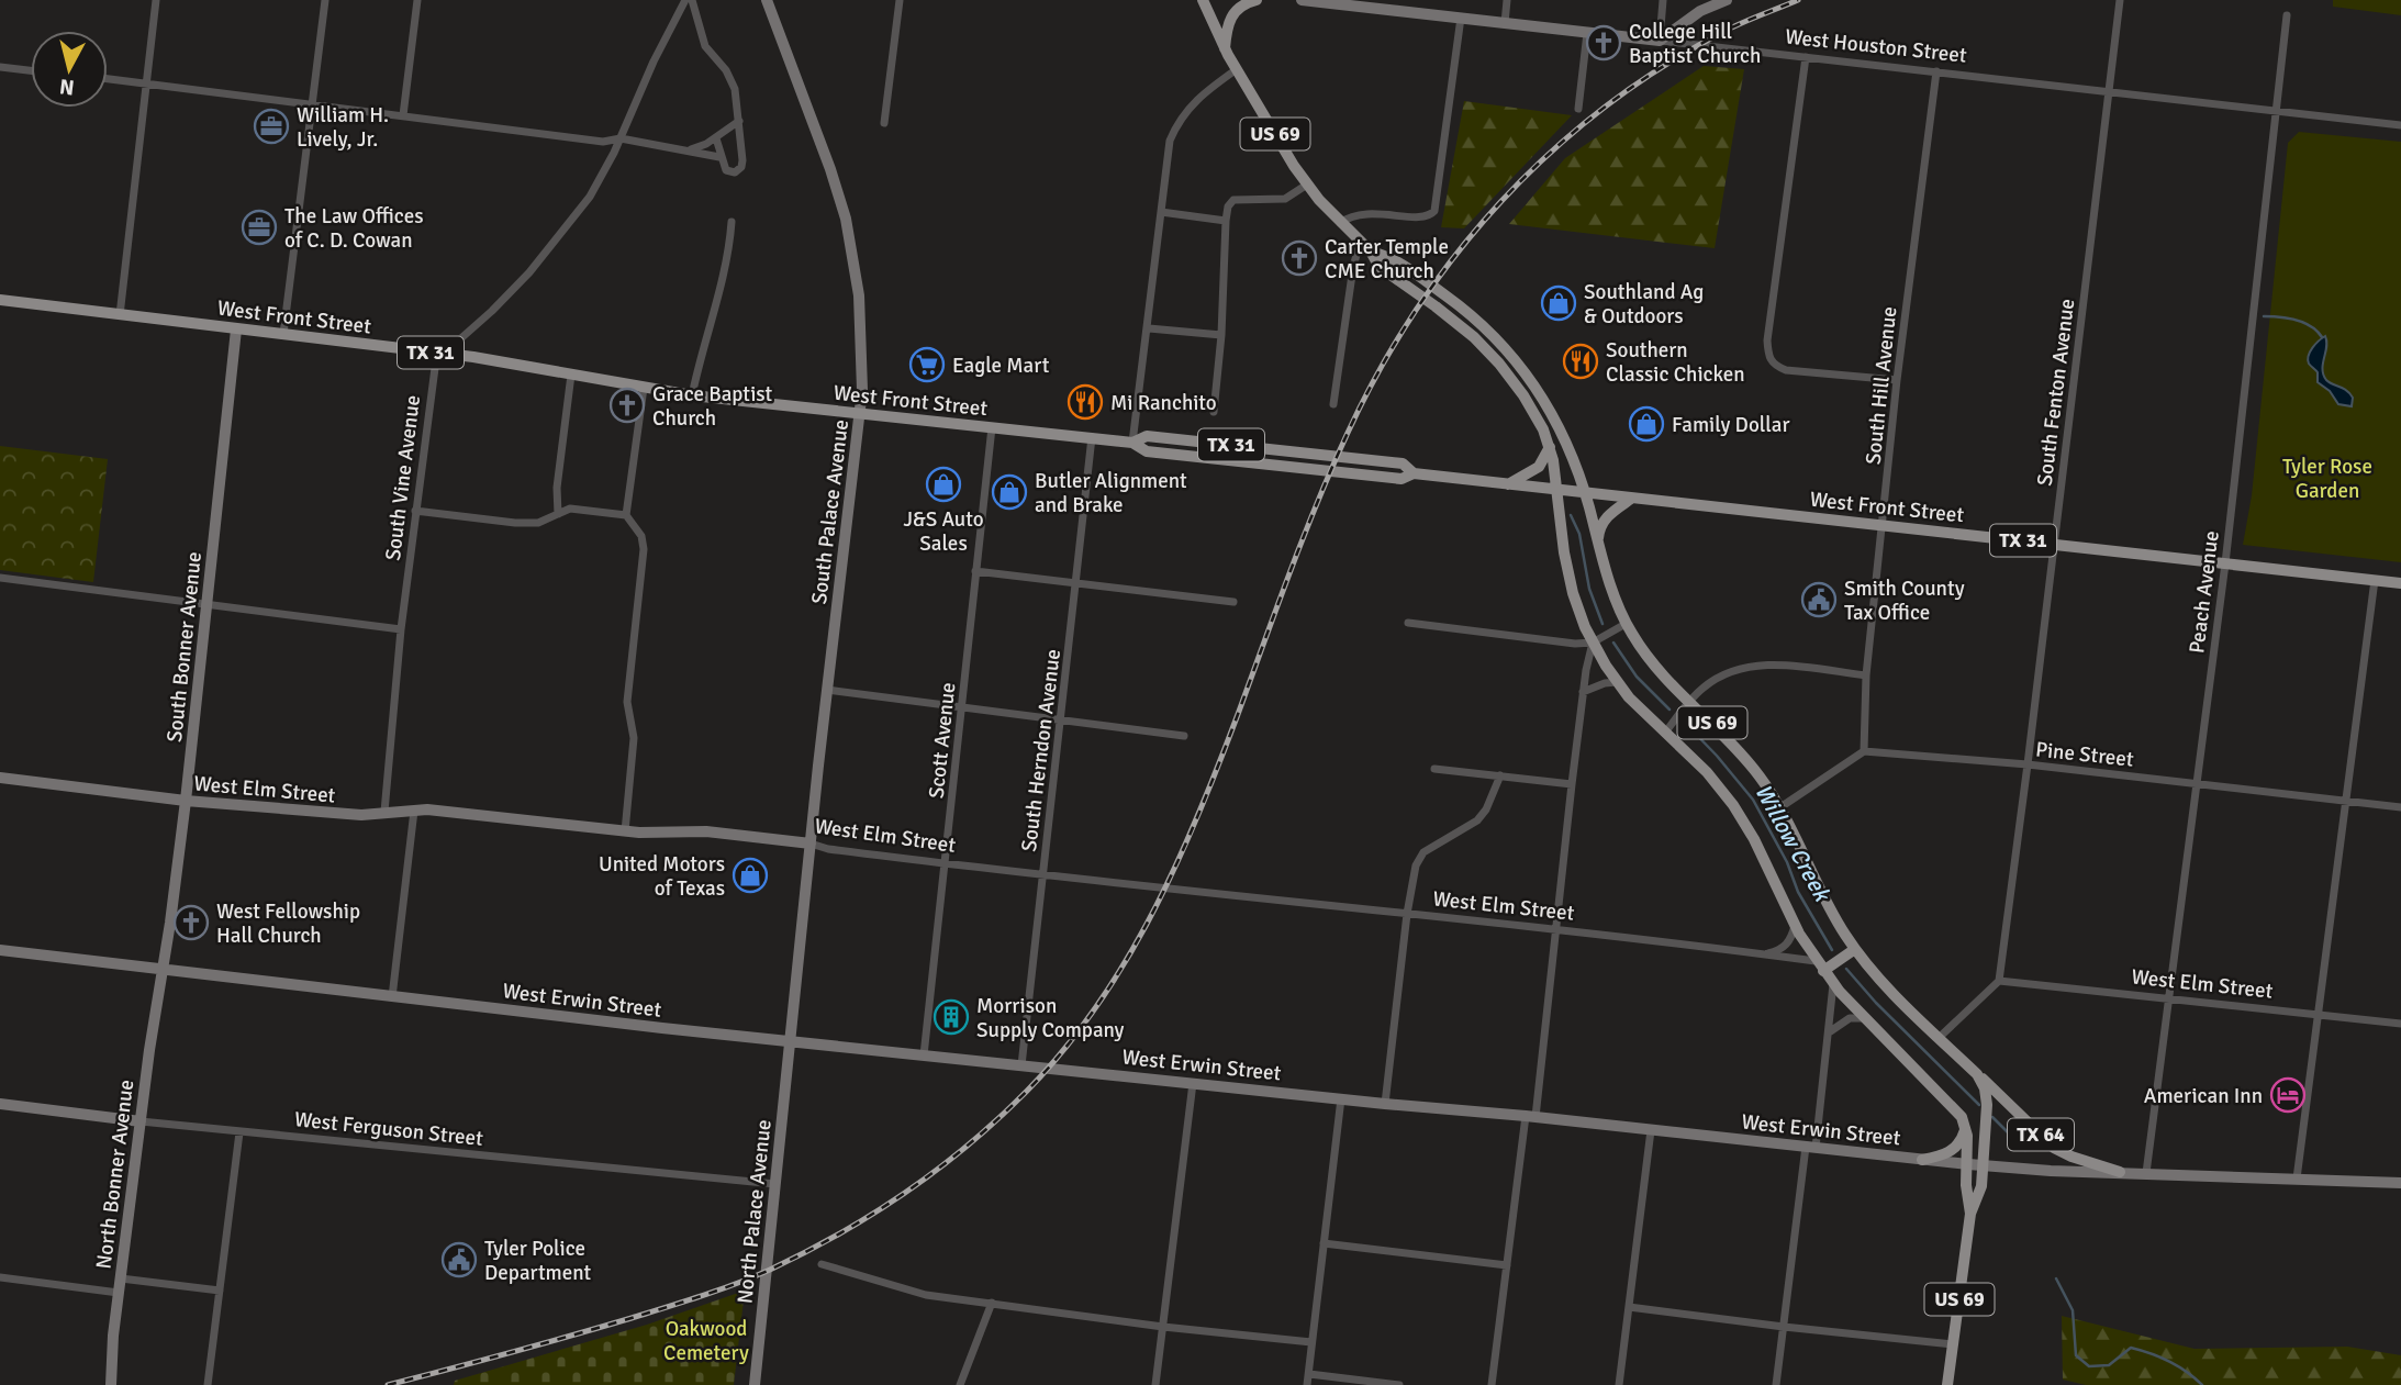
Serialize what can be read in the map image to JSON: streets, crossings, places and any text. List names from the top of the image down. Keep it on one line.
{"streets":{"main road":["West Houston Street","US 69","West Front Street","TX 31","South Palace Avenue","South Bonner Avenue","West Elm Street","West Erwin Street","West Ferguson Street","TX 64","North Bonner Avenue","North Palace Avenue"],"street":["South Hill Avenue","South Fenton Avenue","South Vine Avenue","Peach Avenue","Scott Avenue","South Herndon Avenue","Pine Street"]},"crossings":[["West Houston Street","South Hill Avenue"],["West Houston Street","South Fenton Avenue"],["West Houston Street","Peach Avenue"],["US 69","West Front Street"],["US 69","West Elm Street"],["US 69","West Erwin Street"],["US 69","TX 64"],["West Front Street","South Hill Avenue"],["West Front Street","South Fenton Avenue"],["West Front Street","South Vine Avenue"],["West Front Street","South Palace Avenue"],["West Front Street","Peach Avenue"],["West Front Street","South Bonner Avenue"],["West Front Street","Scott Avenue"],["West Front Street","South Herndon Avenue"],["South Hill Avenue","Pine Street"],["South Fenton Avenue","Pine Street"],["South Fenton Avenue","West Elm Street"],["South Vine Avenue","West Elm Street"],["South Palace Avenue","West Elm Street"],["South Palace Avenue","West Erwin Street"],["South Palace Avenue","North Palace Avenue"],["Peach Avenue","Pine Street"],["Peach Avenue","West Elm Street"],["Peach Avenue","West Erwin Street"],["South Bonner Avenue","West Elm Street"],["South Bonner Avenue","West Erwin Street"],["South Bonner Avenue","North Bonner Avenue"],["Scott Avenue","West Elm Street"],["Scott Avenue","West Erwin Street"],["South Herndon Avenue","West Elm Street"],["South Herndon Avenue","West Erwin Street"],["West Erwin Street","TX 64"],["West Erwin Street","North Bonner Avenue"],["West Erwin Street","North Palace Avenue"],["West Ferguson Street","North Bonner Avenue"],["West Ferguson Street","North Palace Avenue"]],"water":["Willow Creek"],"parks":["Tyler Rose Garden","Oakwood Cemetery"],"places":{"church":["College Hill Baptist Church","Carter Temple CME Church","Grace Baptist Church","West Fellowship Hall Church"],"office":["William H. Lively, Jr.","The Law Offices of C. D. Cowan"],"shop":["Southland Ag & Outdoors","Family Dollar","J&S Auto Sales","Butler Alignment and Brake","United Motors of Texas"],"restaurant":["Southern Classic Chicken","Mi Ranchito"],"supermarket":["Eagle Mart"],"public building":["Smith County Tax Office","Tyler Police Department"],"building":["Morrison Supply Company"],"hotel":["American Inn"]},"north":"bottom"}
